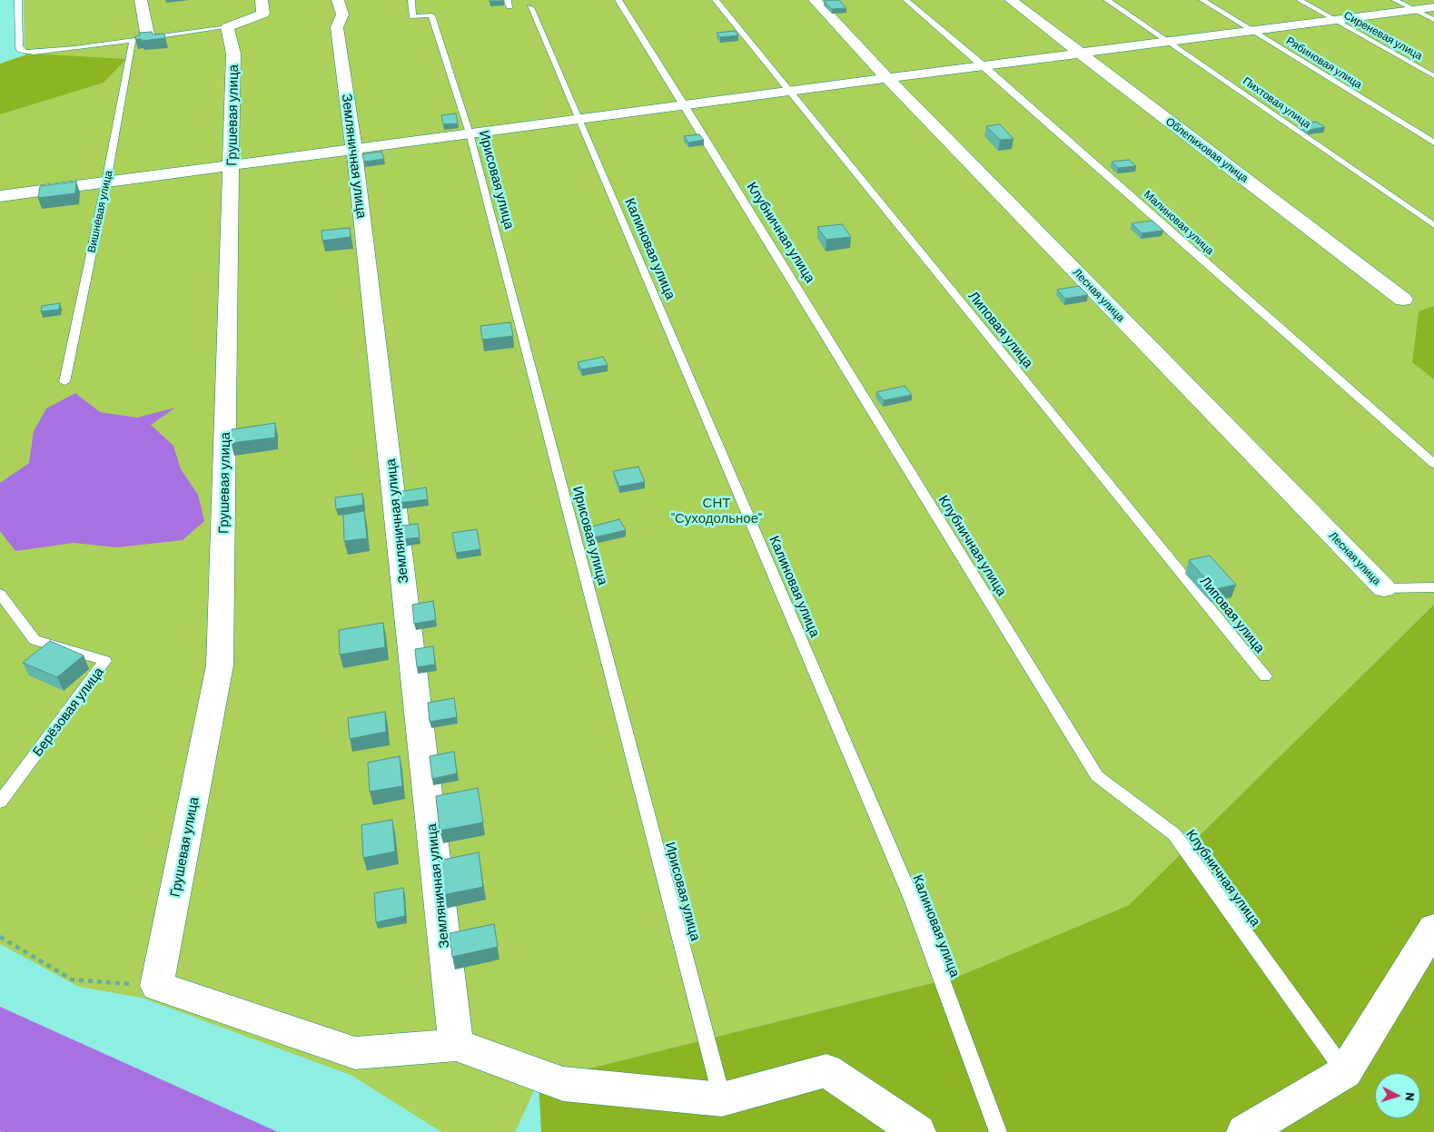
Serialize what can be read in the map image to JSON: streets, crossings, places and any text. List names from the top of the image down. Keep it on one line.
{"streets":{"street":["Грушевая улица","Облепиховая улица","Земляничная улица","Лесная улица"],"lane":["Сиреневая улица","Рябиновая улица","Пихтовая улица","Ирисовая улица","Вишнёвая улица","Малиновая улица","Клубничная улица","Калиновая улица","Липовая улица","Берёзовая улица"]},"parks":["СНТ \"Суходольное\""],"north":"right"}
